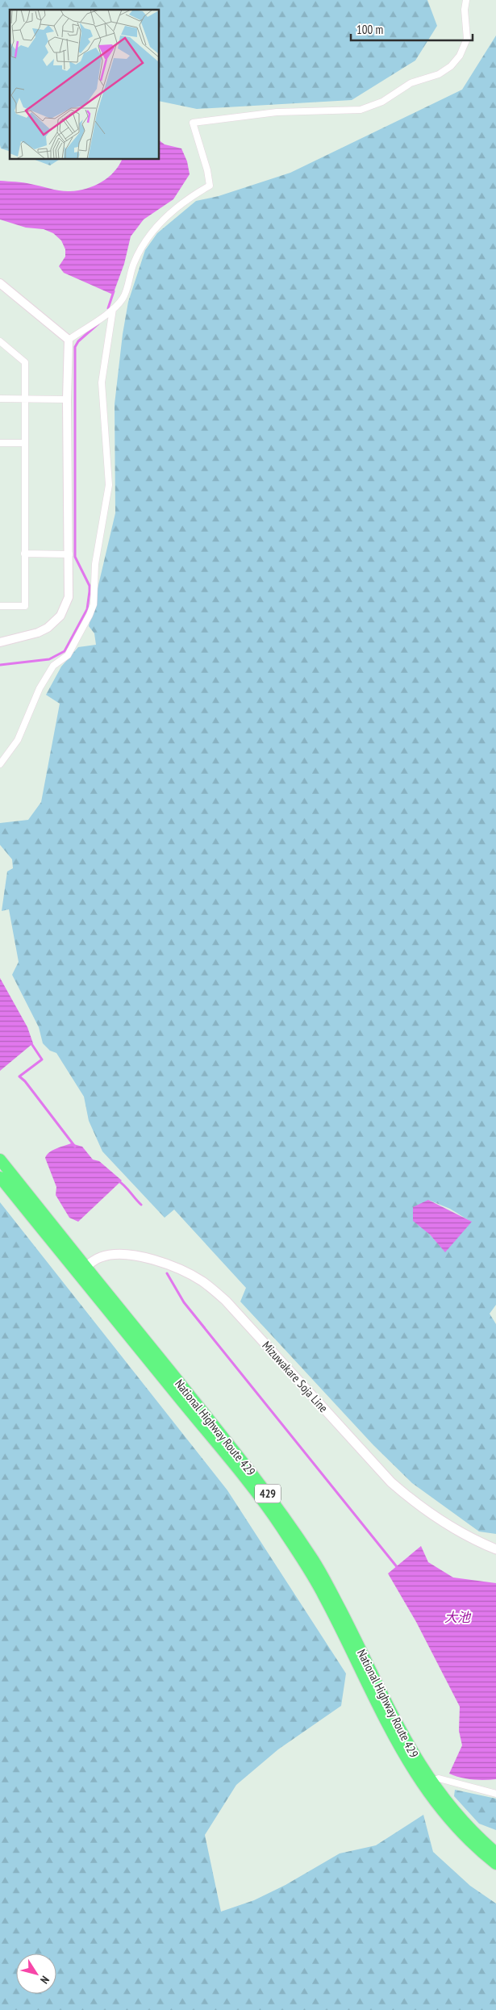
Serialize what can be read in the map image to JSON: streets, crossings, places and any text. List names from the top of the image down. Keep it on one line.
{"streets":{"highway":["National Highway Route 429","429"],"main road":["Mizuwakare Soja Line"]},"crossings":[["Mizuwakare Soja Line","National Highway Route 429"]],"water":["大池"],"scale_bar":"100 m","north":"bottom right"}
